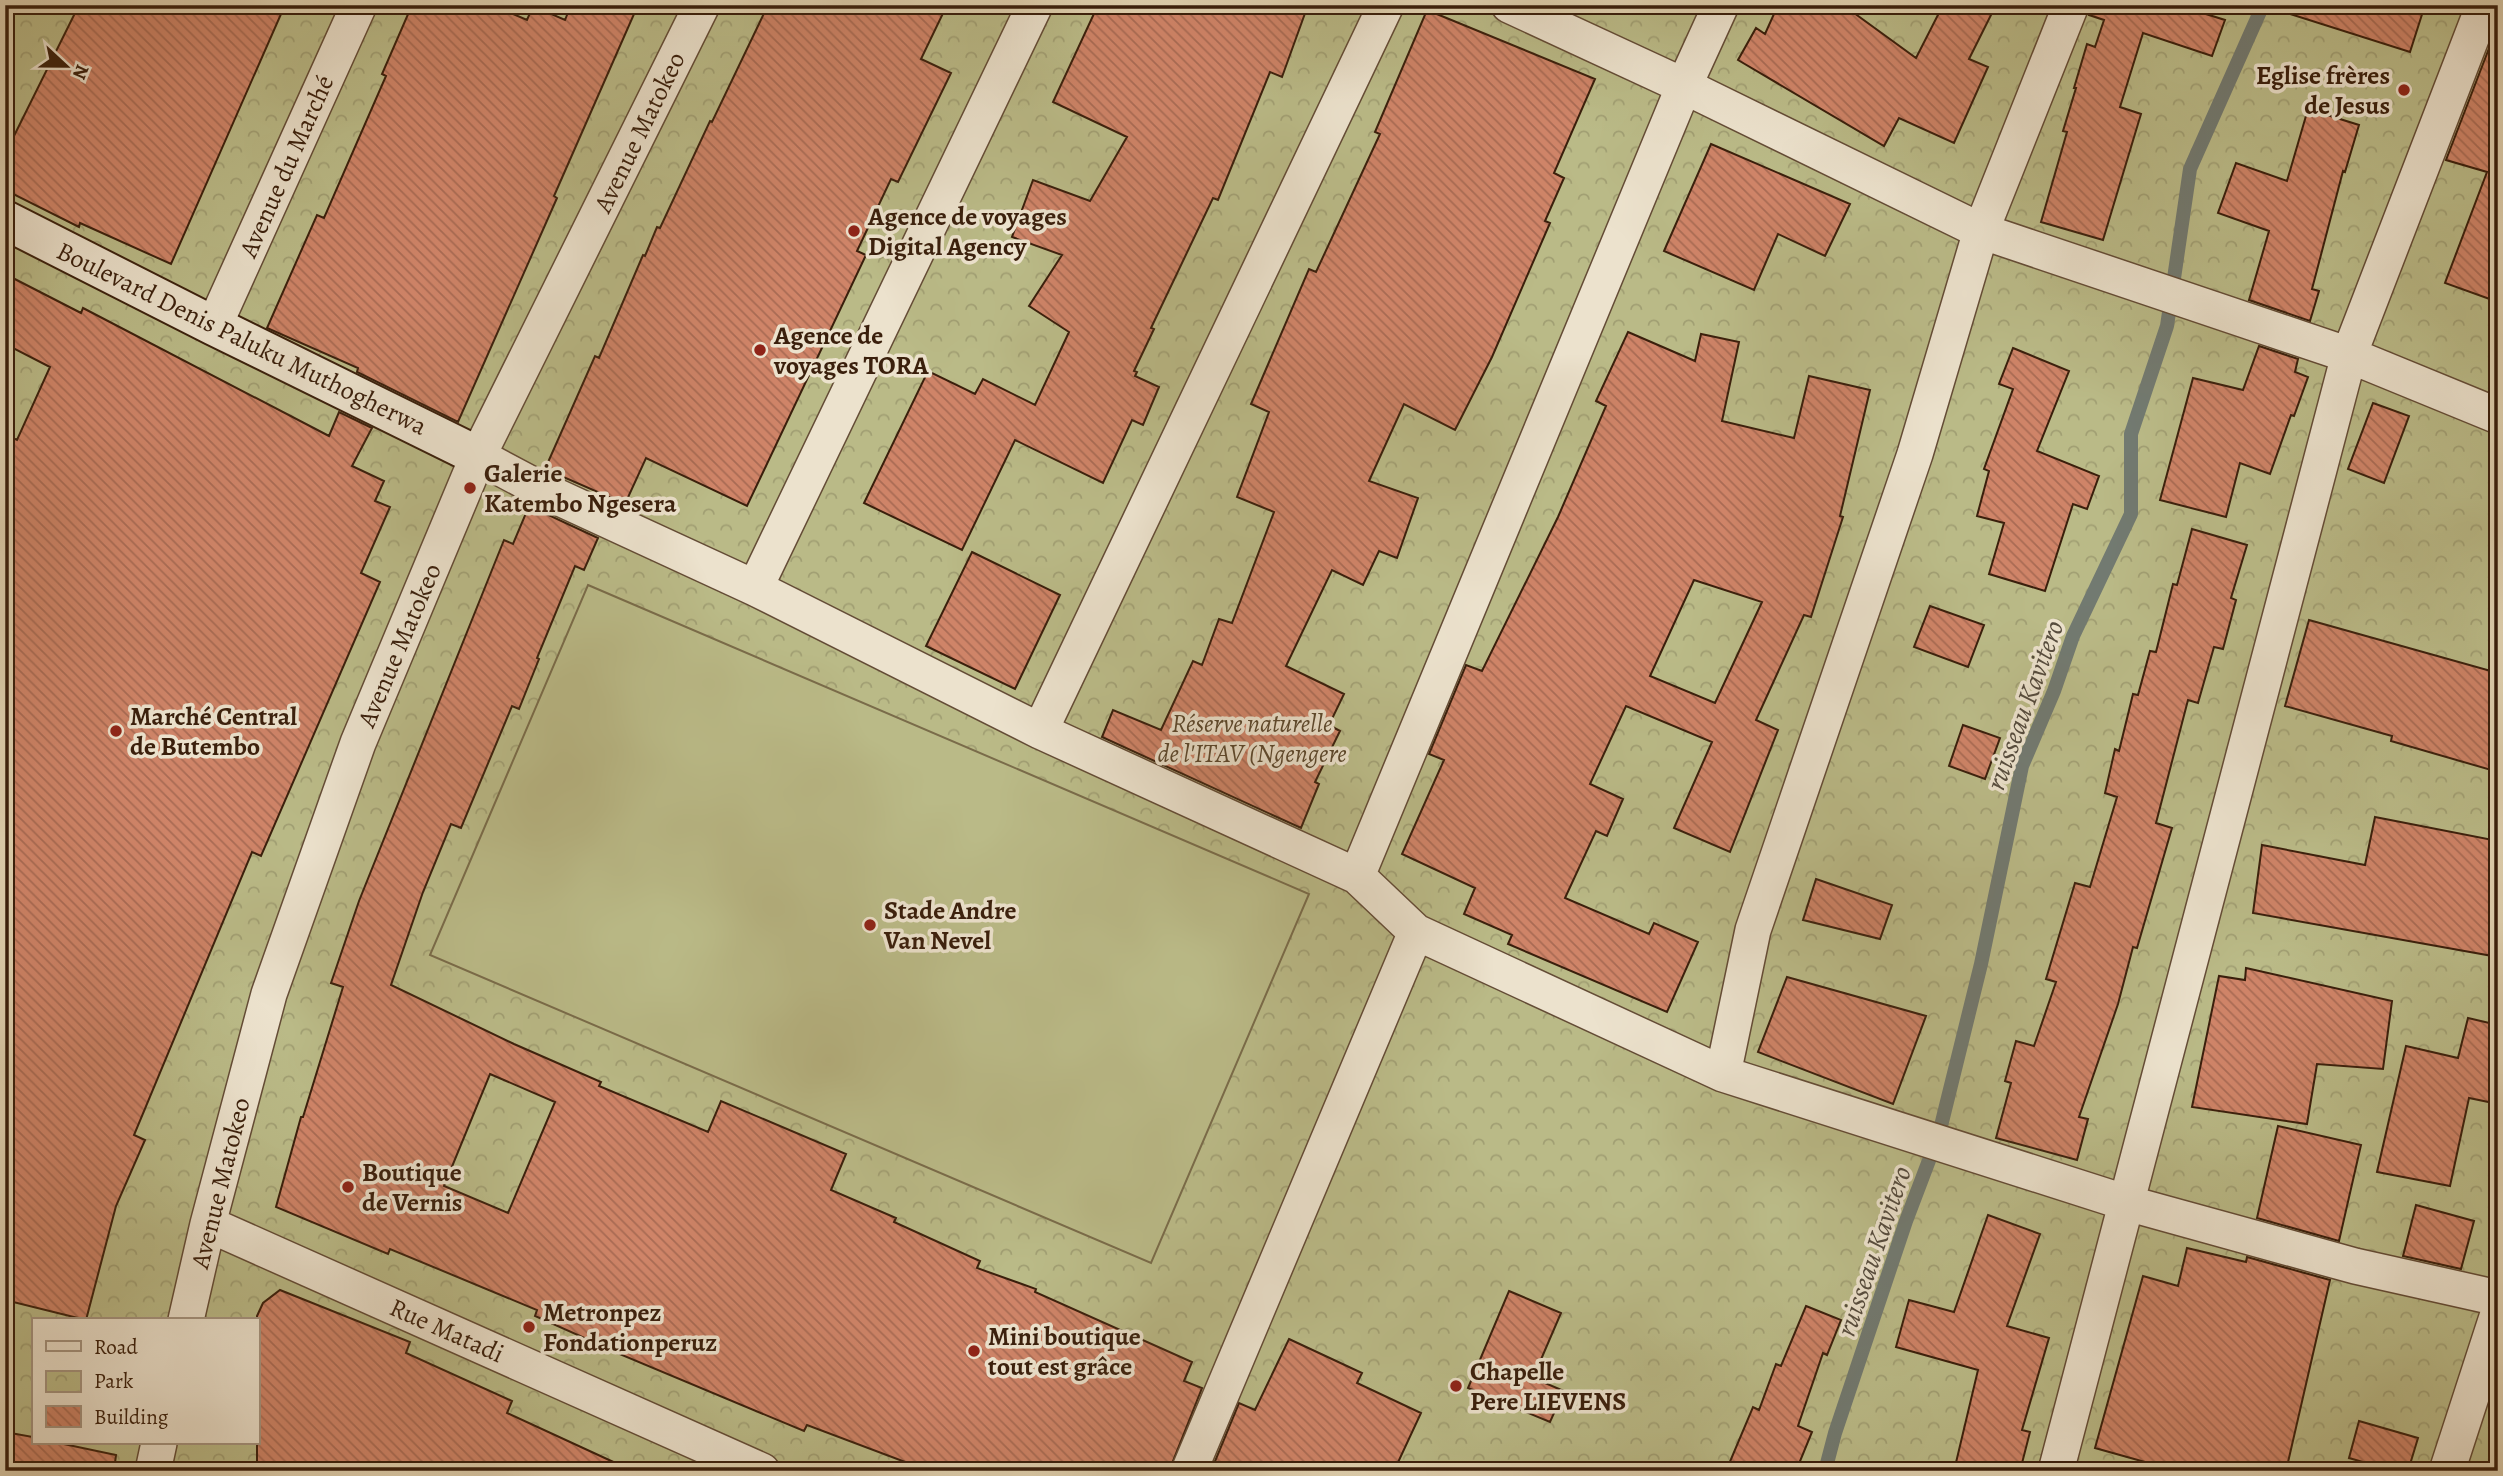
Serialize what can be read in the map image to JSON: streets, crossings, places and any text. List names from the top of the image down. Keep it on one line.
{"streets":{"street":["Avenue Matokeo","Avenue du Marché","Boulevard Denis Paluku Muthogherwa","Rue Matadi"]},"crossings":[["Avenue Matokeo","Boulevard Denis Paluku Muthogherwa"],["Avenue Matokeo","Rue Matadi"],["Avenue du Marché","Boulevard Denis Paluku Muthogherwa"]],"water":["ruisseau Kavitero"],"parks":["Réserve naturelle de l'ITAV (Ngengere"],"places":["Eglise frères de Jesus","Agence de voyages Digital Agency","Agence de voyages TORA","Galerie Katembo Ngesera","Marché Central de Butembo","Stade Andre Van Nevel","Boutique de Vernis","Metronpez Fondationperuz","Mini boutique tout est grâce","Chapelle Pere LIEVENS"],"legend":["Road","Park","Building"],"north":"right"}
